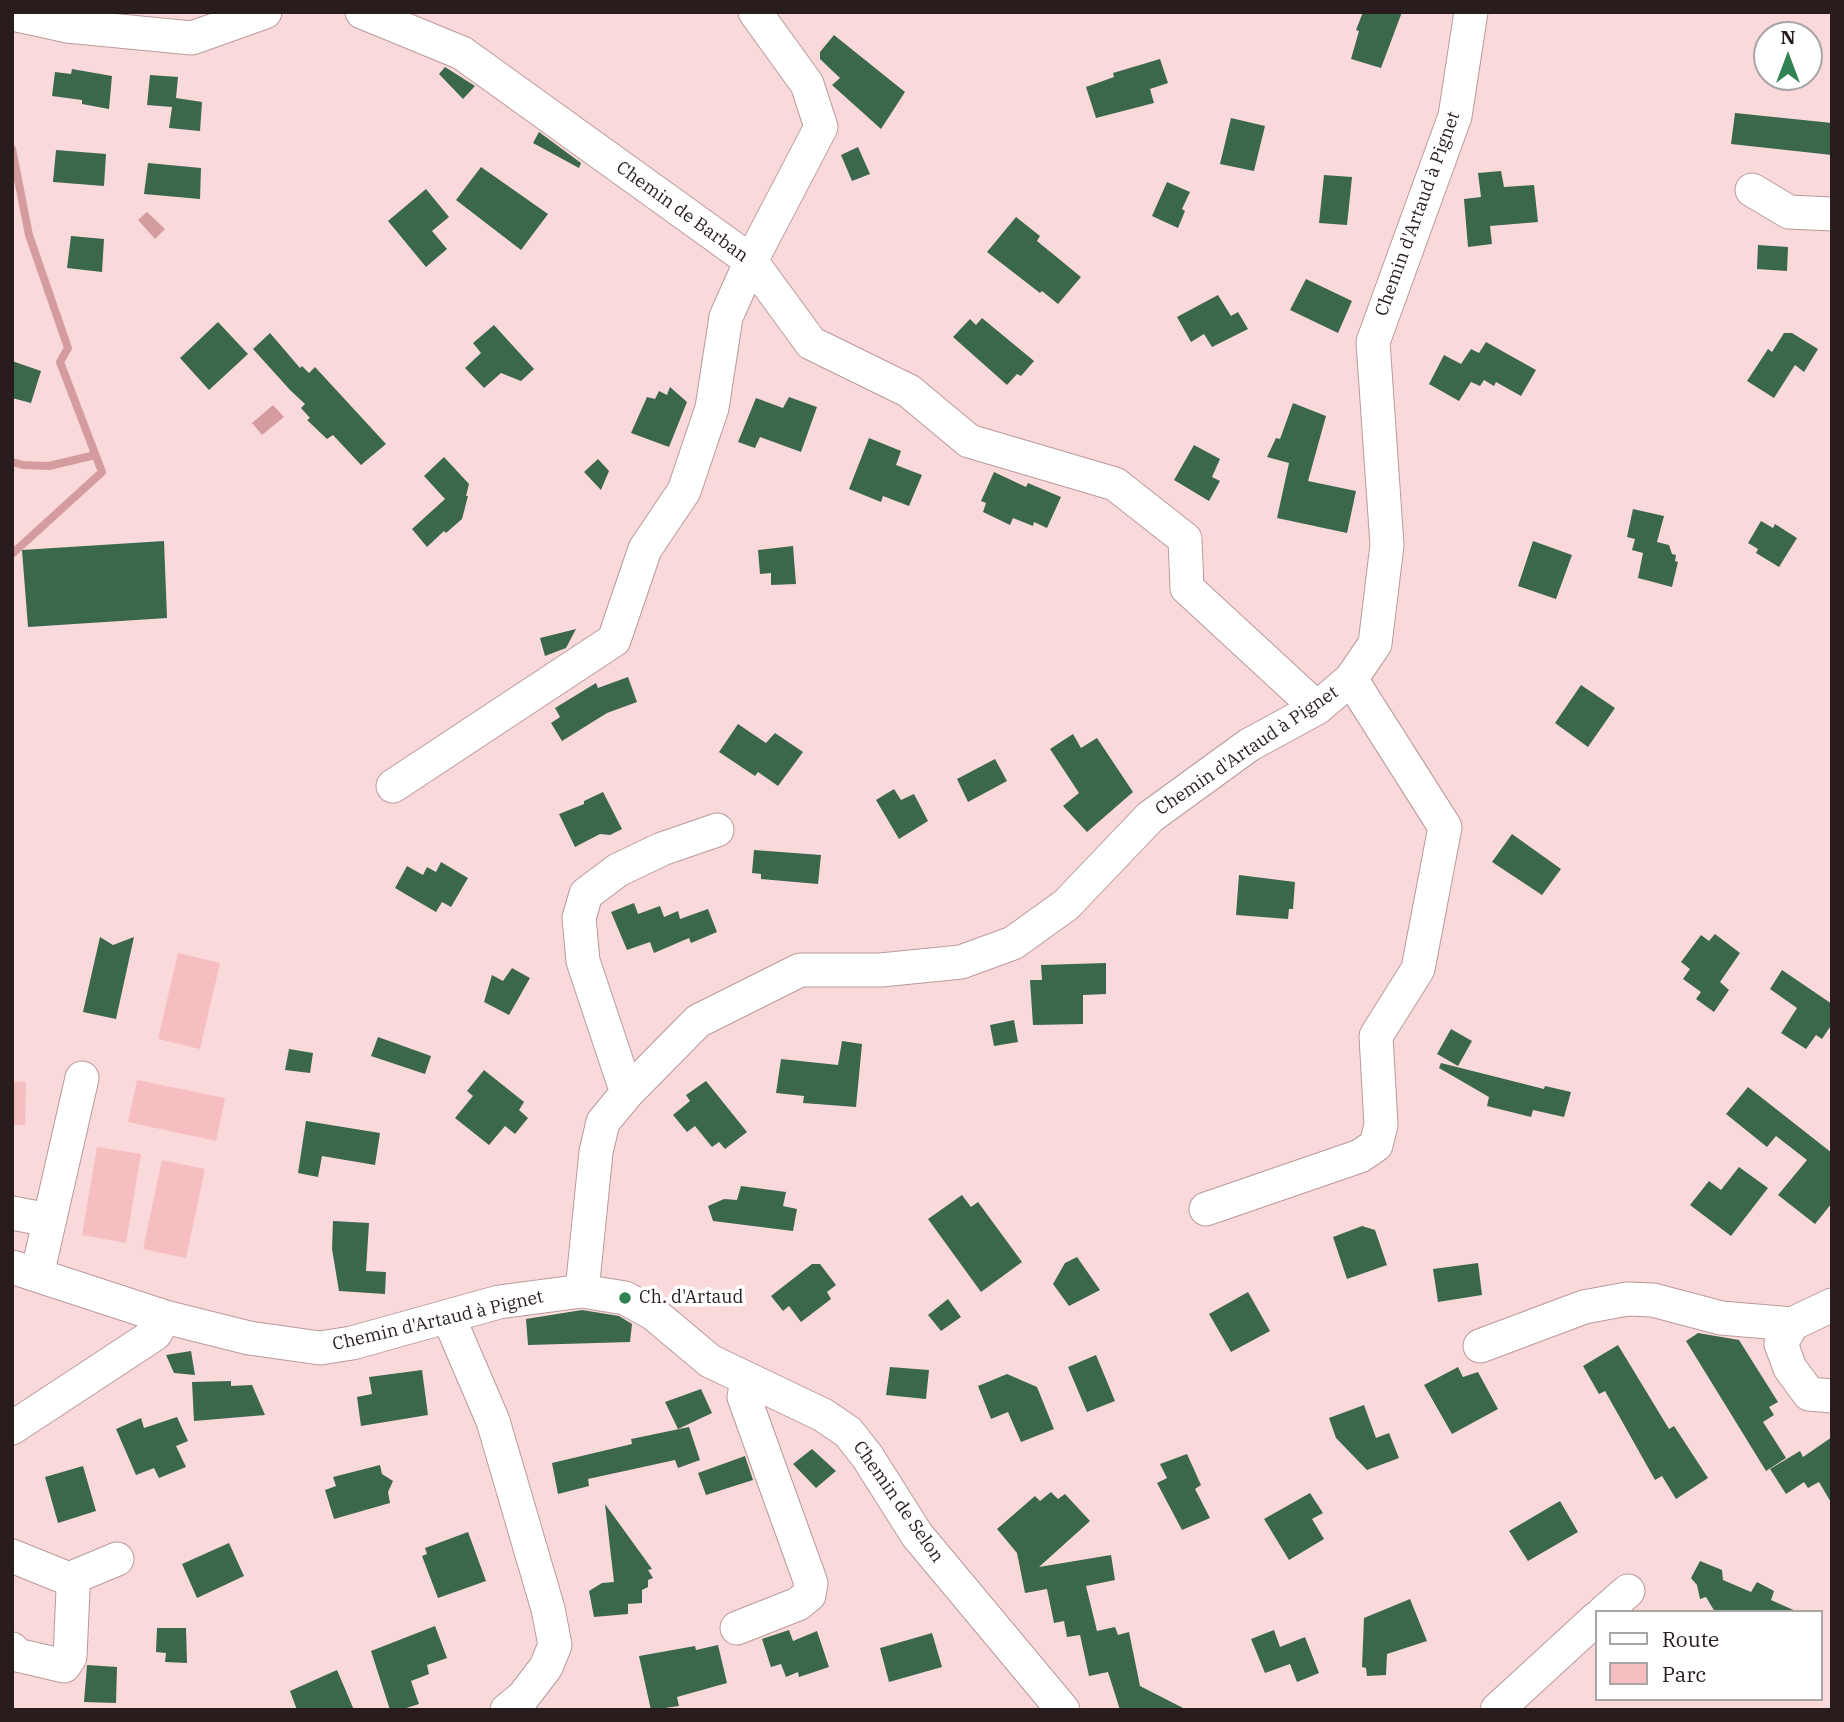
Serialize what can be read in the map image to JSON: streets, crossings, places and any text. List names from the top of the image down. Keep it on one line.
{"streets":{"street":["Chemin de Barban","Chemin d'Artaud à Pignet","Chemin de Selon"]},"crossings":[["Chemin de Barban","Chemin d'Artaud à Pignet"],["Chemin d'Artaud à Pignet","Chemin de Selon"]],"places":["Ch. d'Artaud"],"legend":["Route","Parc"],"north":"top"}
